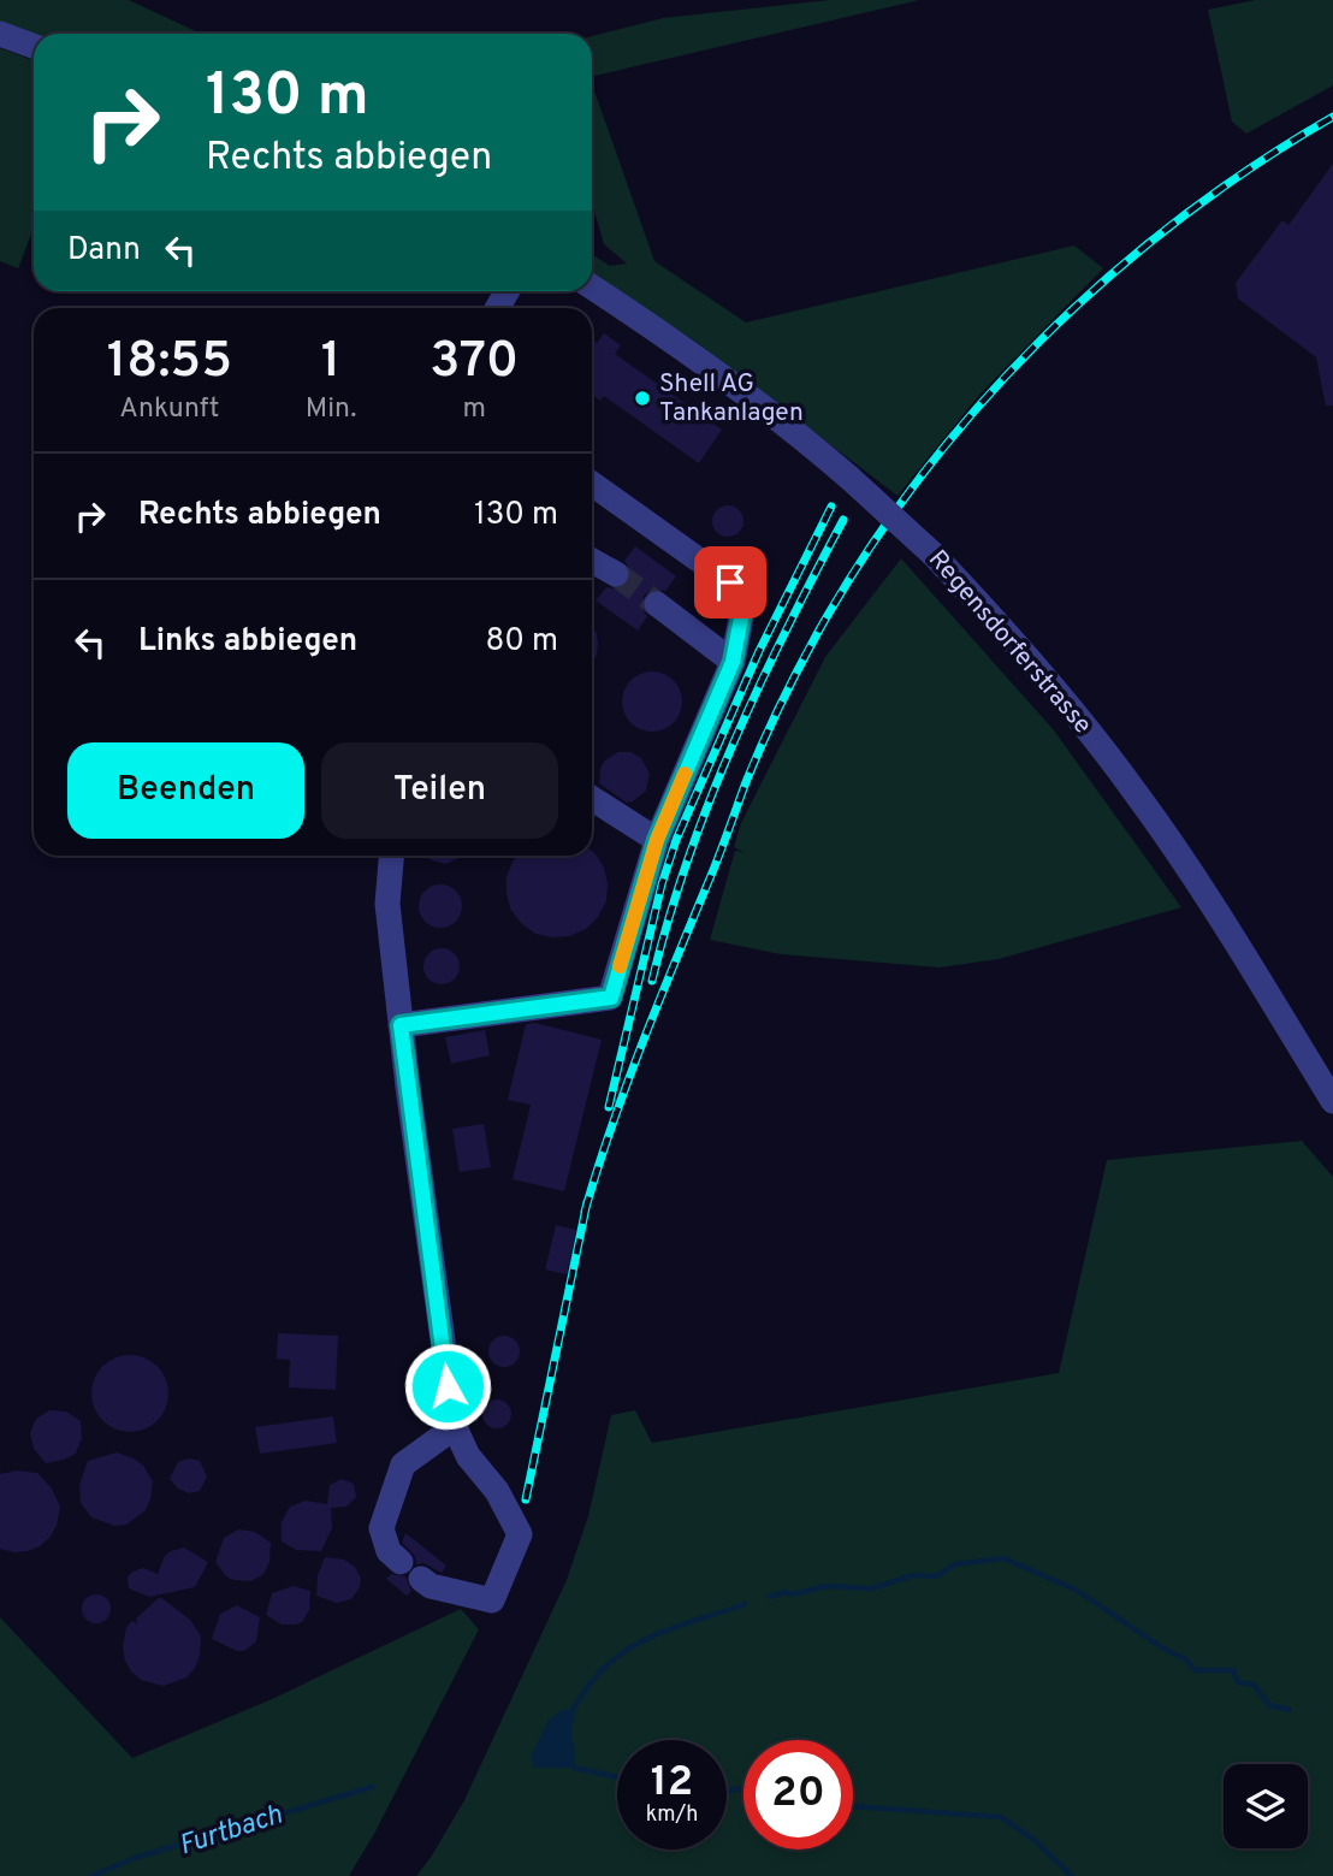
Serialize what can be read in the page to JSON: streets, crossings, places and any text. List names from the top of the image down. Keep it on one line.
{"streets":{"street":["Regensdorferstrasse"]},"water":["Furtbach"],"places":["Shell AG Tankanlagen"],"page":{"turn":["130 m","Rechts abbiegen"],"then":"Dann","eta":["18:55","Ankunft","1","Min.","370","m"],"list":[{"name":"Rechts abbiegen","value":"130 m"},{"name":"Links abbiegen","value":"80 m"}],"buttons":["Beenden","Teilen"],"speed":"12 km/h","limit":"20"}}
